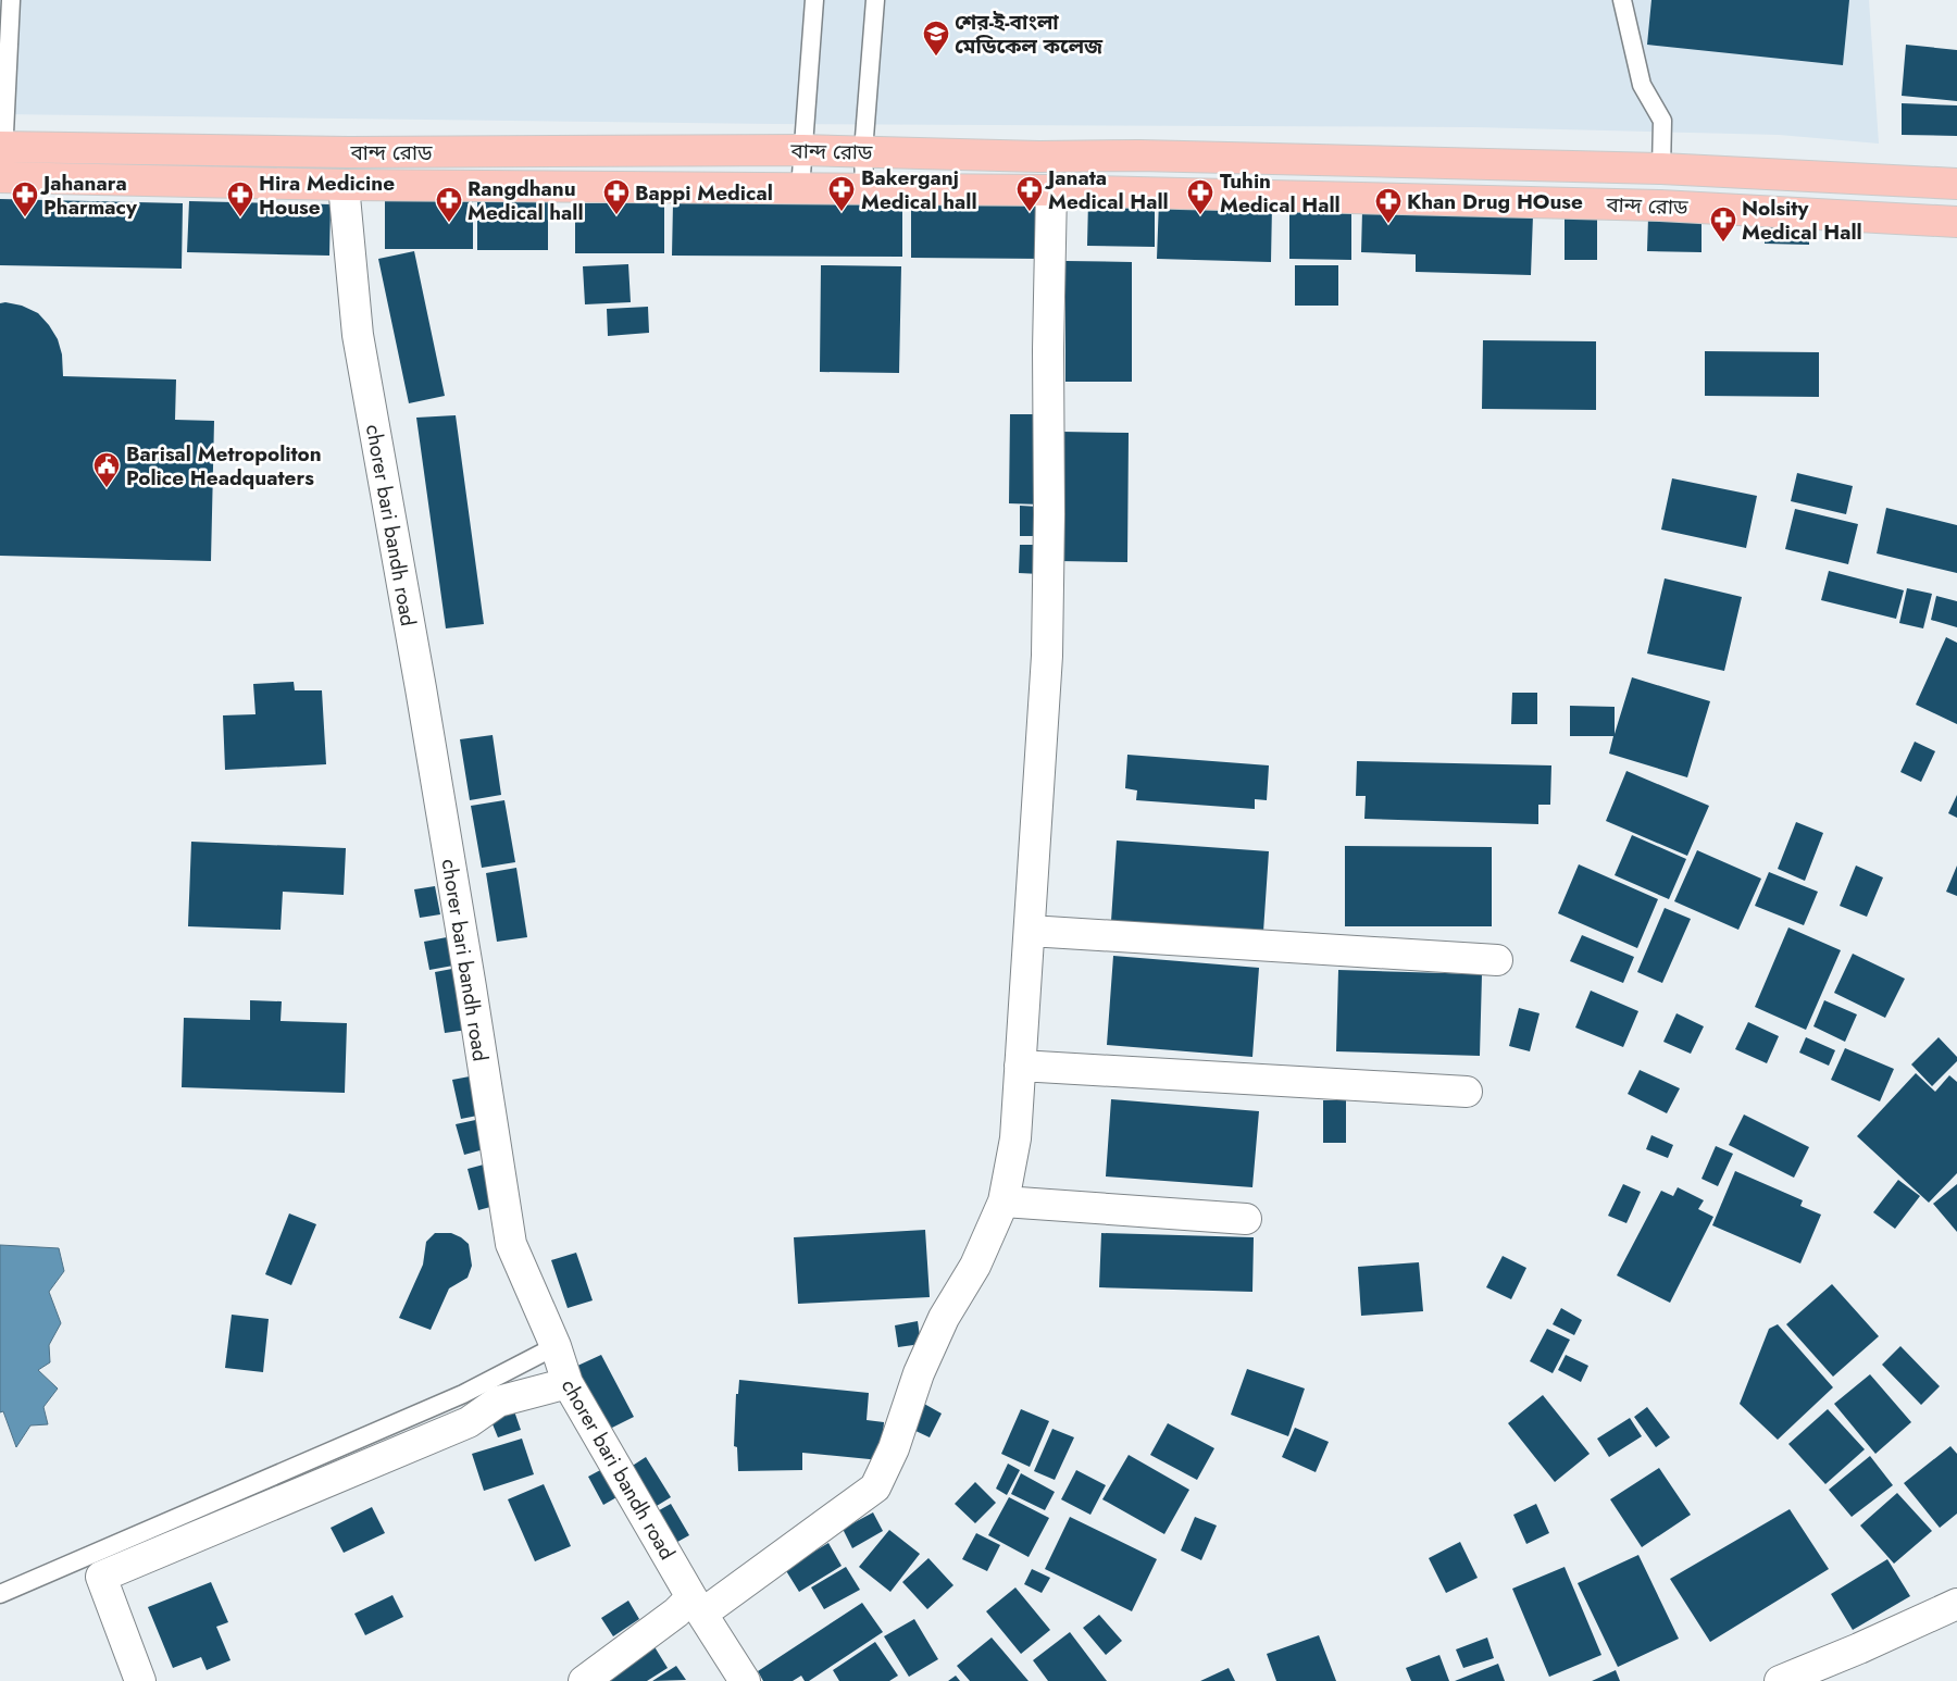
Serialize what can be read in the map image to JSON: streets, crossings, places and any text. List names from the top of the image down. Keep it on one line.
{"streets":{"highway":["বান্দ রোড"],"street":["chorer bari bandh road"]},"crossings":[["বান্দ রোড","chorer bari bandh road"]],"places":{"school or university":["শের-ই-বাংলা মেডিকেল কলেজ"],"pharmacy":["Bakerganj Medical hall","Janata Medical Hall","Bappi Medical","Tuhin Medical Hall","Jahanara Pharmacy","Hira Medicine House","Rangdhanu Medical hall","Khan Drug HOuse","Nolsity Medical Hall"],"public building":["Barisal Metropoliton Police Headquaters"]}}
